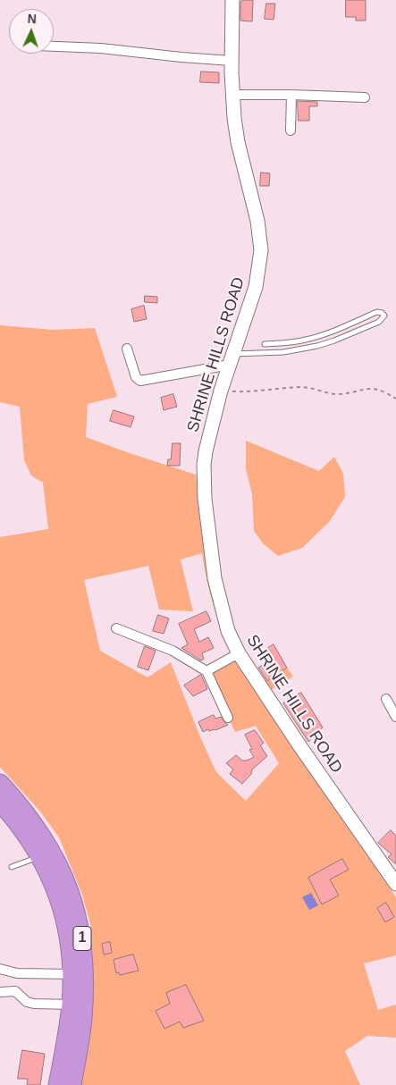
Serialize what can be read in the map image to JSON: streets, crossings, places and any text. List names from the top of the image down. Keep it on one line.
{"streets":{"highway":["1"],"street":["SHRINE HILLS ROAD"]},"north":"top"}
